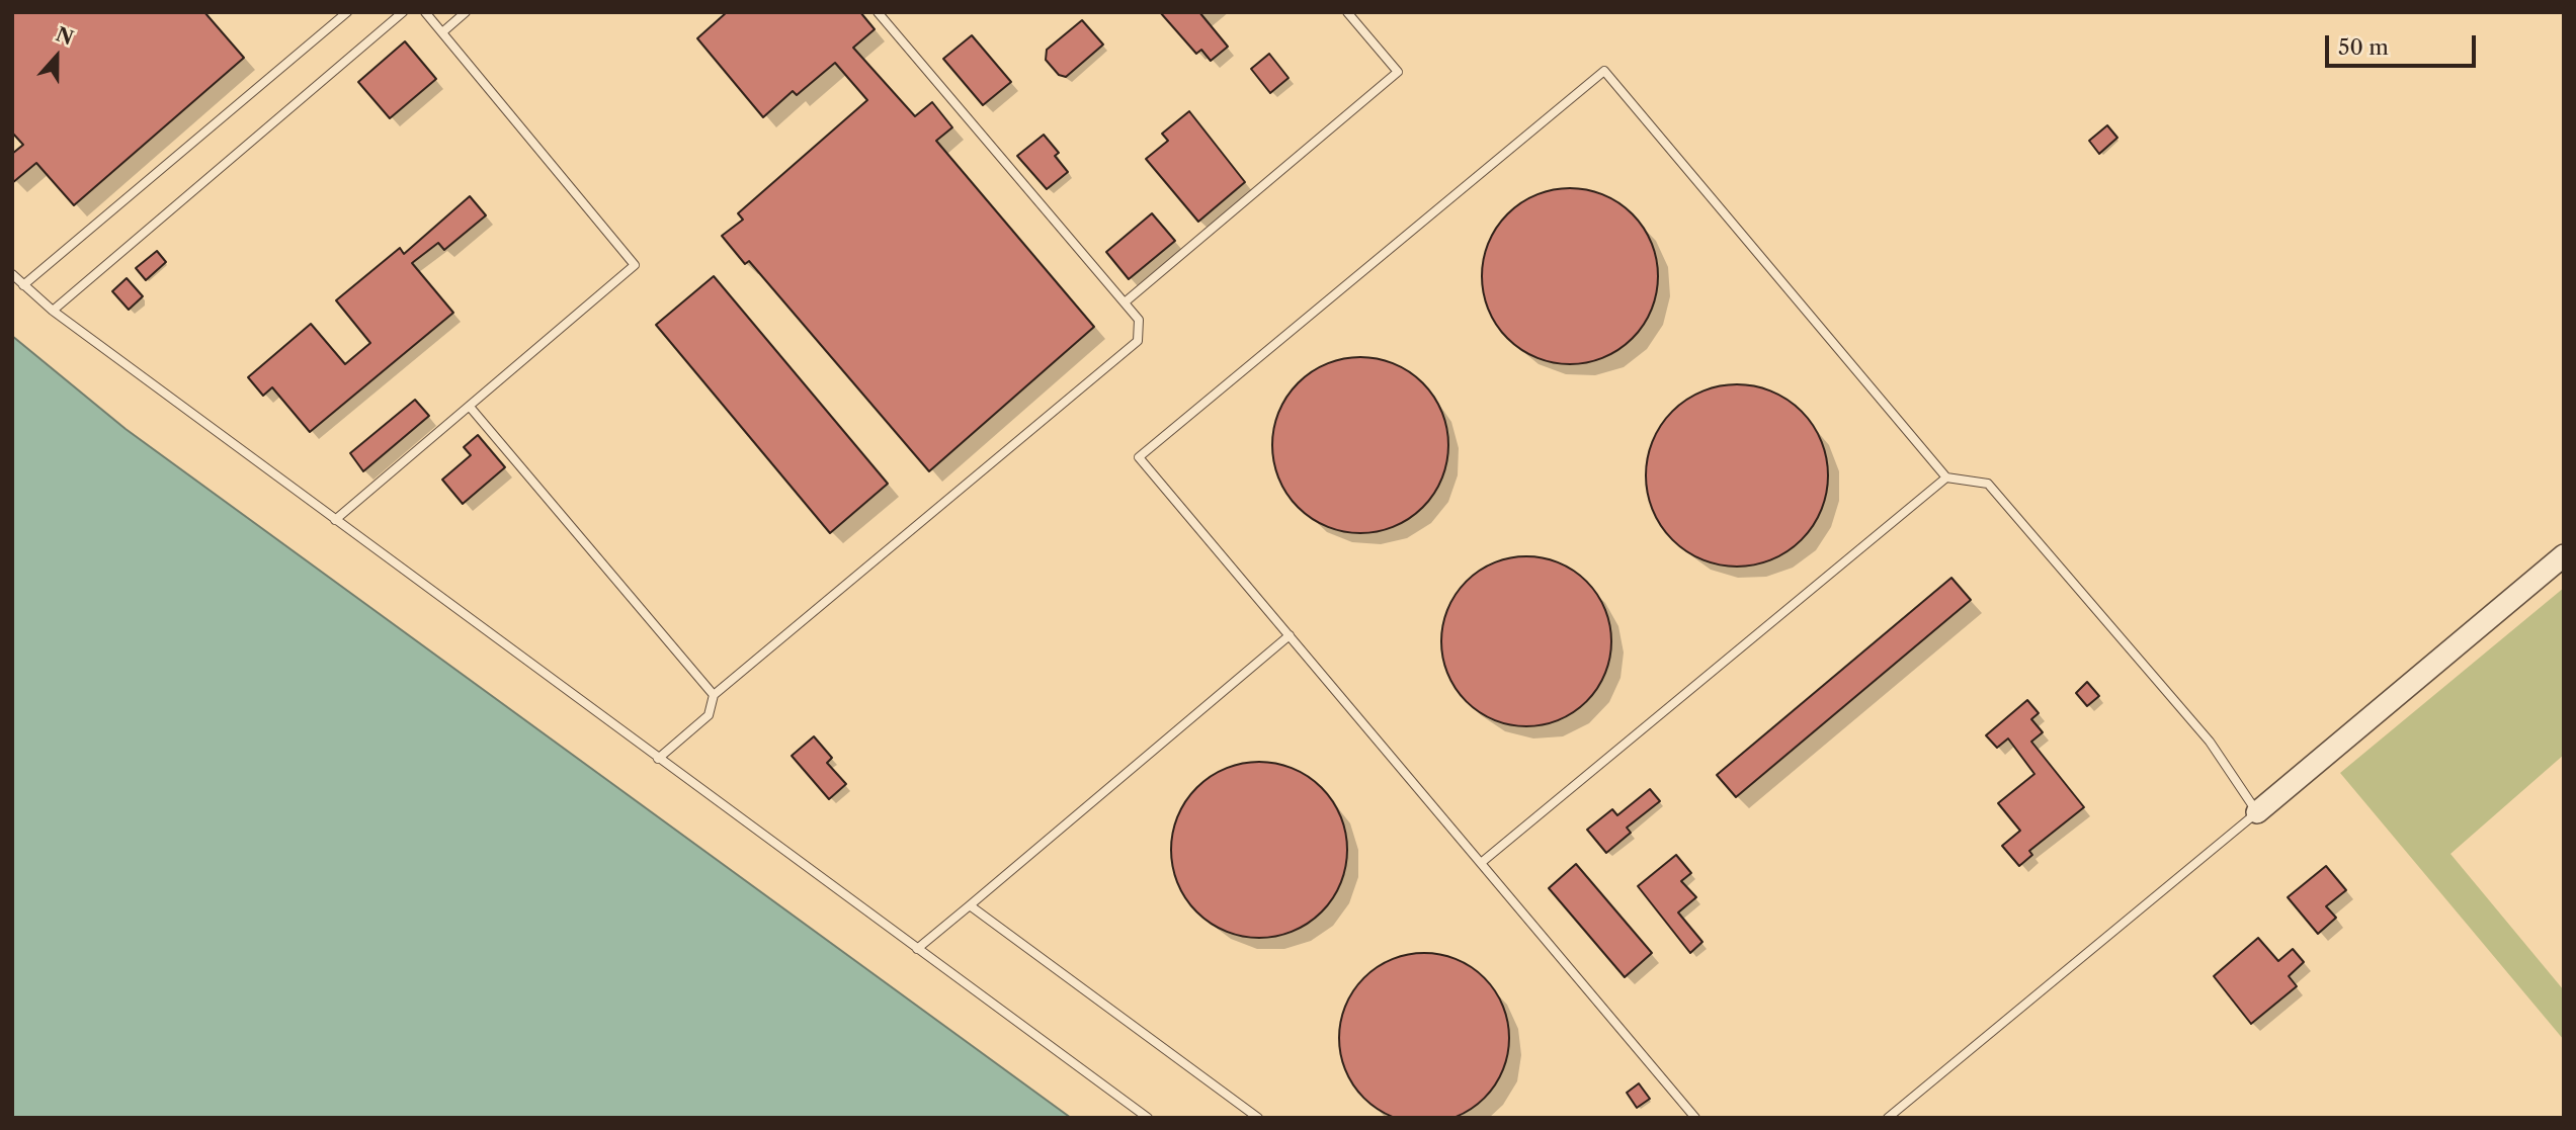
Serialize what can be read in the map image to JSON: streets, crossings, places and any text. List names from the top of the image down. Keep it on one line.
{"scale_bar":"50 m","north":"top"}
